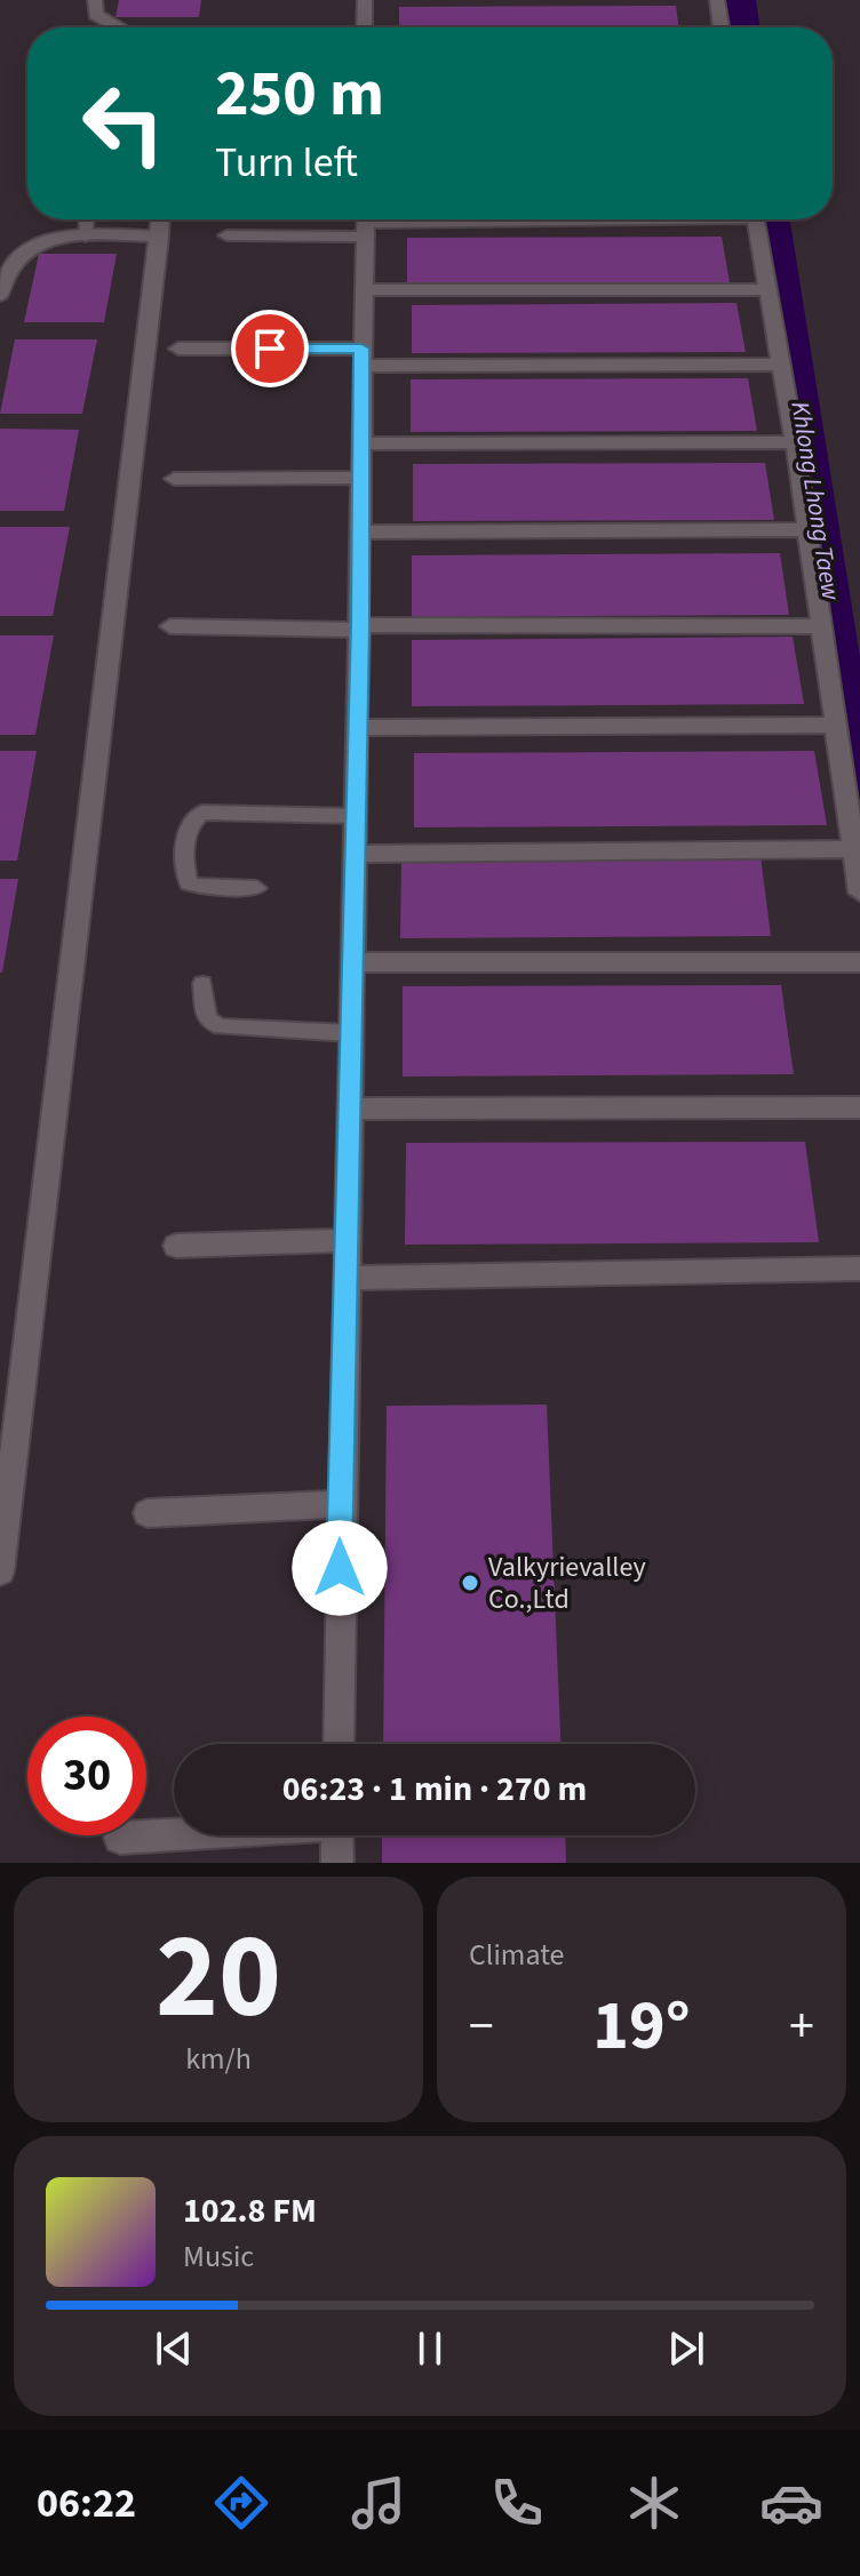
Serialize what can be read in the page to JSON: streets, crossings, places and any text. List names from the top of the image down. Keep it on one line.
{"water":["Khlong Lhong Taew"],"places":["Valkyrievalley Co.,Ltd"],"page":{"turn":["250 m","Turn left"],"limit":"30","trip":"06:23 · 1 min · 270 m","tile":[["20","km/h"],"Climate"],"heat":["−","19°","+"],"song":["102.8 FM","Music"],"tabs":"06:22"}}
